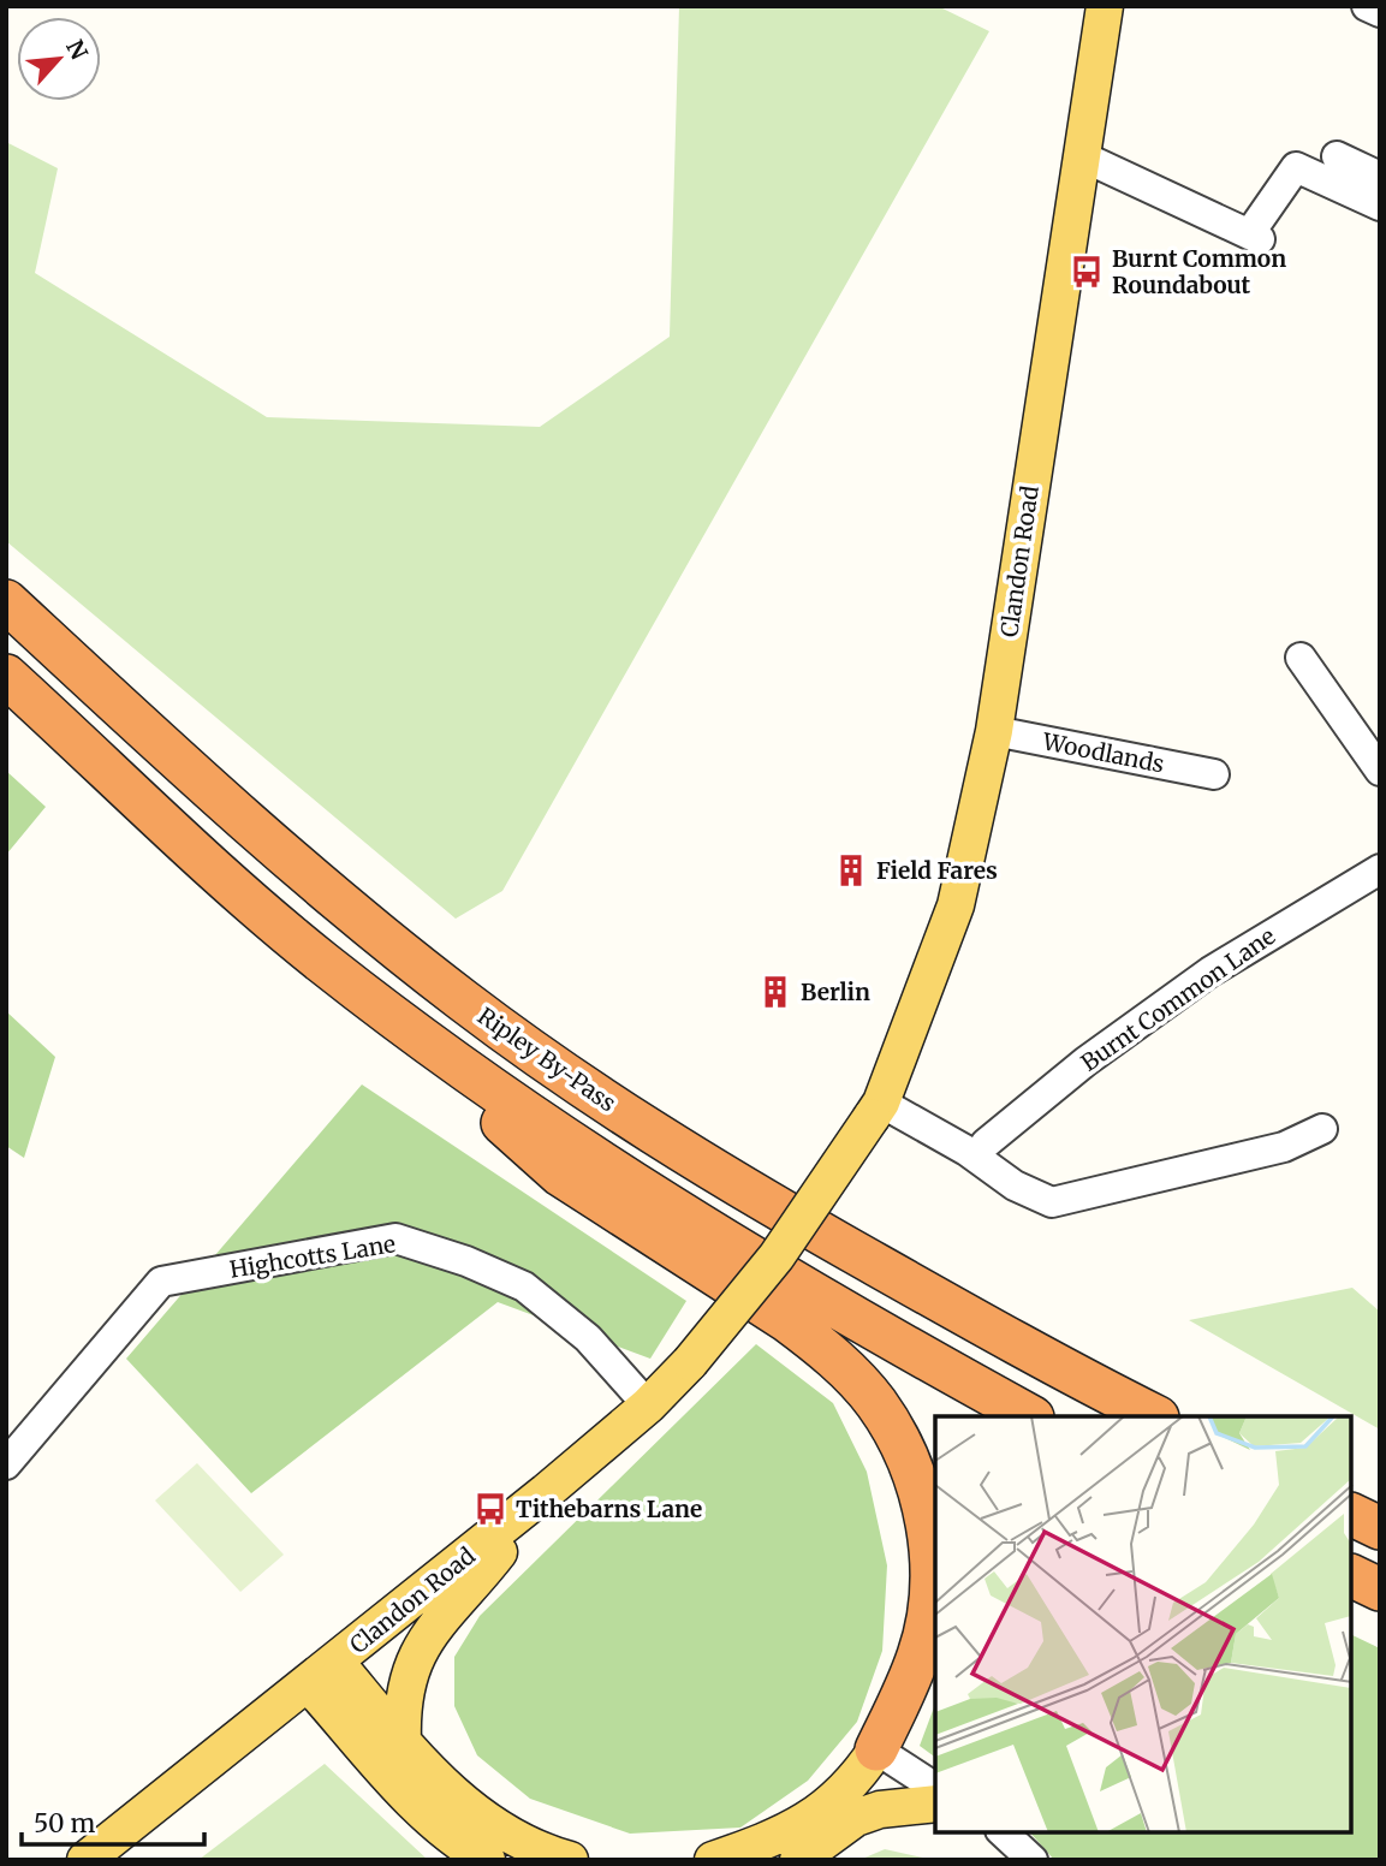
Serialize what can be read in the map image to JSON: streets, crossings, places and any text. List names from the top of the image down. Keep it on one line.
{"streets":{"highway":["Ripley By-Pass"],"main road":["Clandon Road"],"street":["Woodlands","Burnt Common Lane","Highcotts Lane"]},"crossings":[["Clandon Road","Woodlands"],["Clandon Road","Highcotts Lane"]],"places":{"bus stop":["Burnt Common Roundabout","Tithebarns Lane"],"building":["Field Fares","Berlin"]},"scale_bar":"50 m","north":"top right"}
